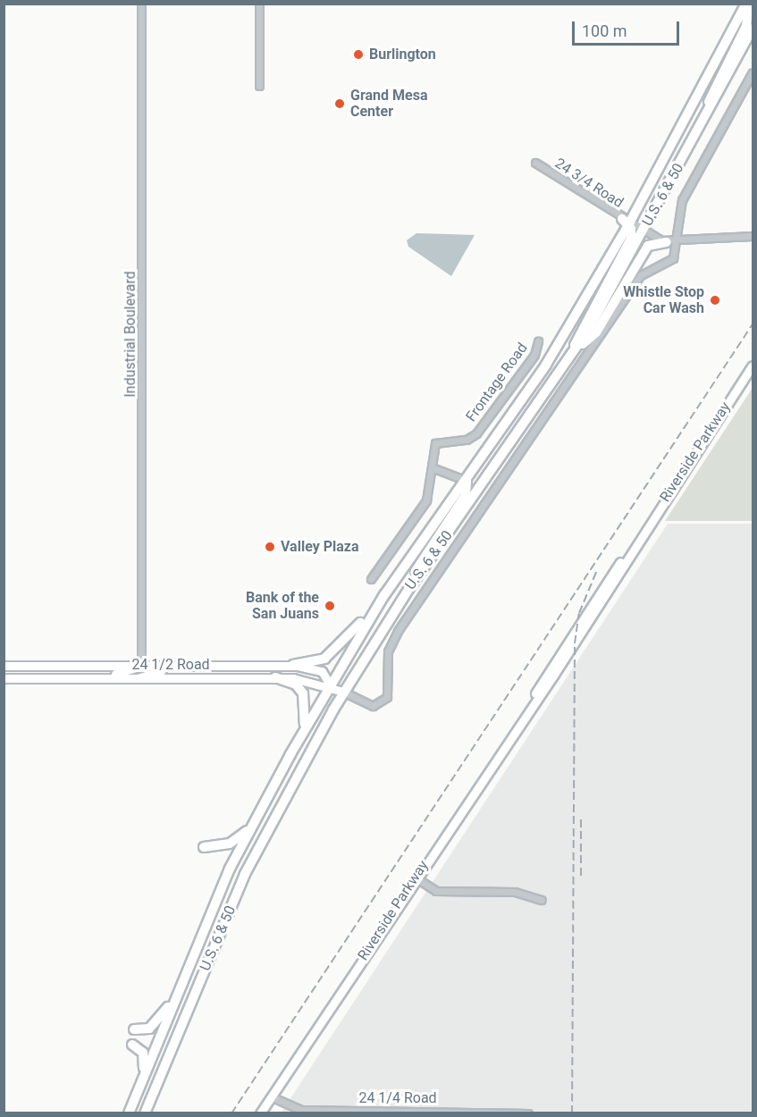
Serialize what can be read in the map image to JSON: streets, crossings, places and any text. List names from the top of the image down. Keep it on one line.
{"streets":{"highway":["U.S. 6 & 50"],"main road":["Riverside Parkway","24 1/2 Road"],"street":["24 3/4 Road","Industrial Boulevard","Frontage Road","24 1/4 Road"]},"crossings":[["24 3/4 Road","U.S. 6 & 50"],["U.S. 6 & 50","24 1/2 Road"],["Industrial Boulevard","24 1/2 Road"],["Riverside Parkway","24 1/4 Road"]],"places":["Burlington","Grand Mesa Center","Whistle Stop Car Wash","Valley Plaza","Bank of the San Juans"],"scale_bar":"100 m"}
